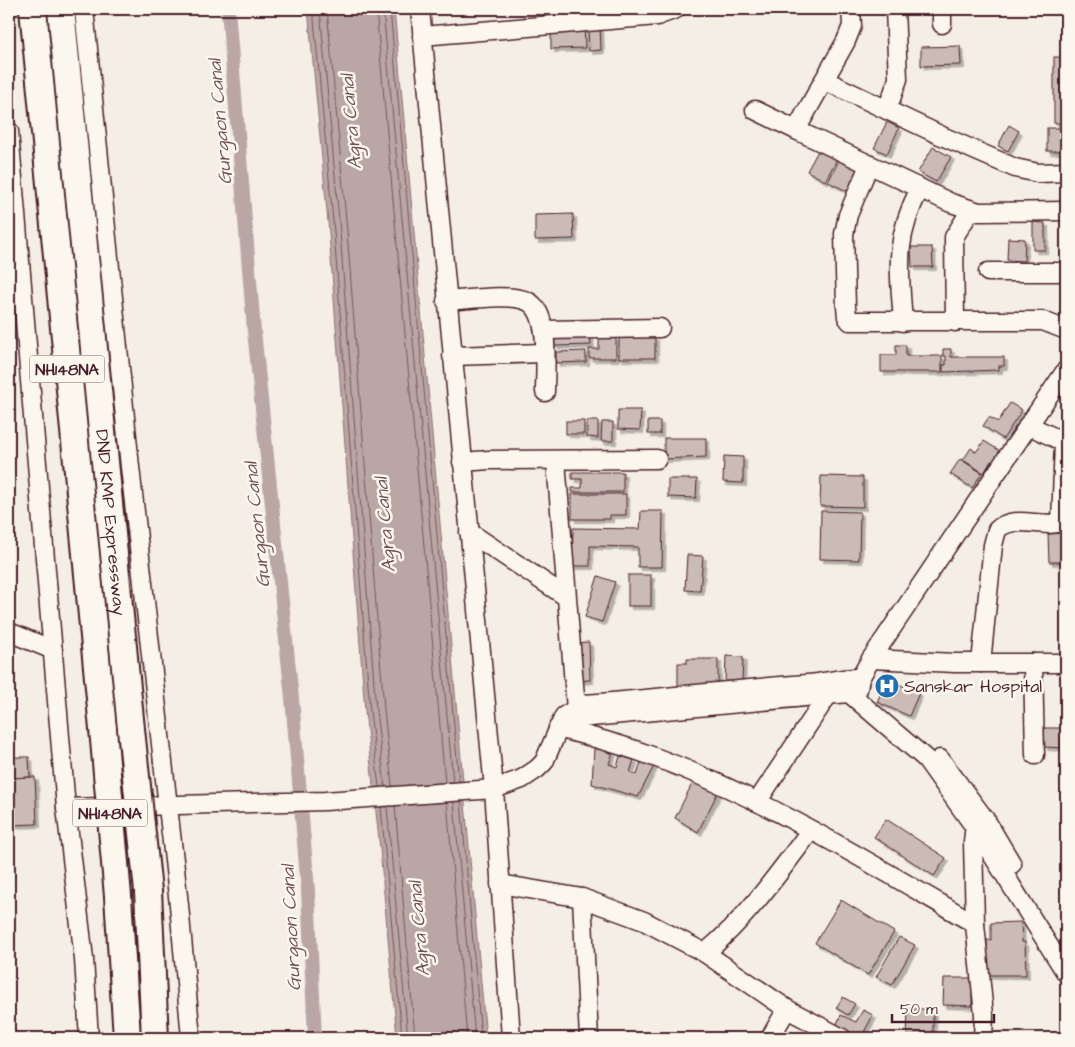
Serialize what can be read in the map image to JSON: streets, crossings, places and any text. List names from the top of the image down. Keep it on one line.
{"streets":{"highway":["NH148NA","DND KMP Expressway"]},"water":["Gurgaon Canal","Agra Canal"],"places":{"hospital":["Sanskar Hospital"]},"scale_bar":"50 m"}
